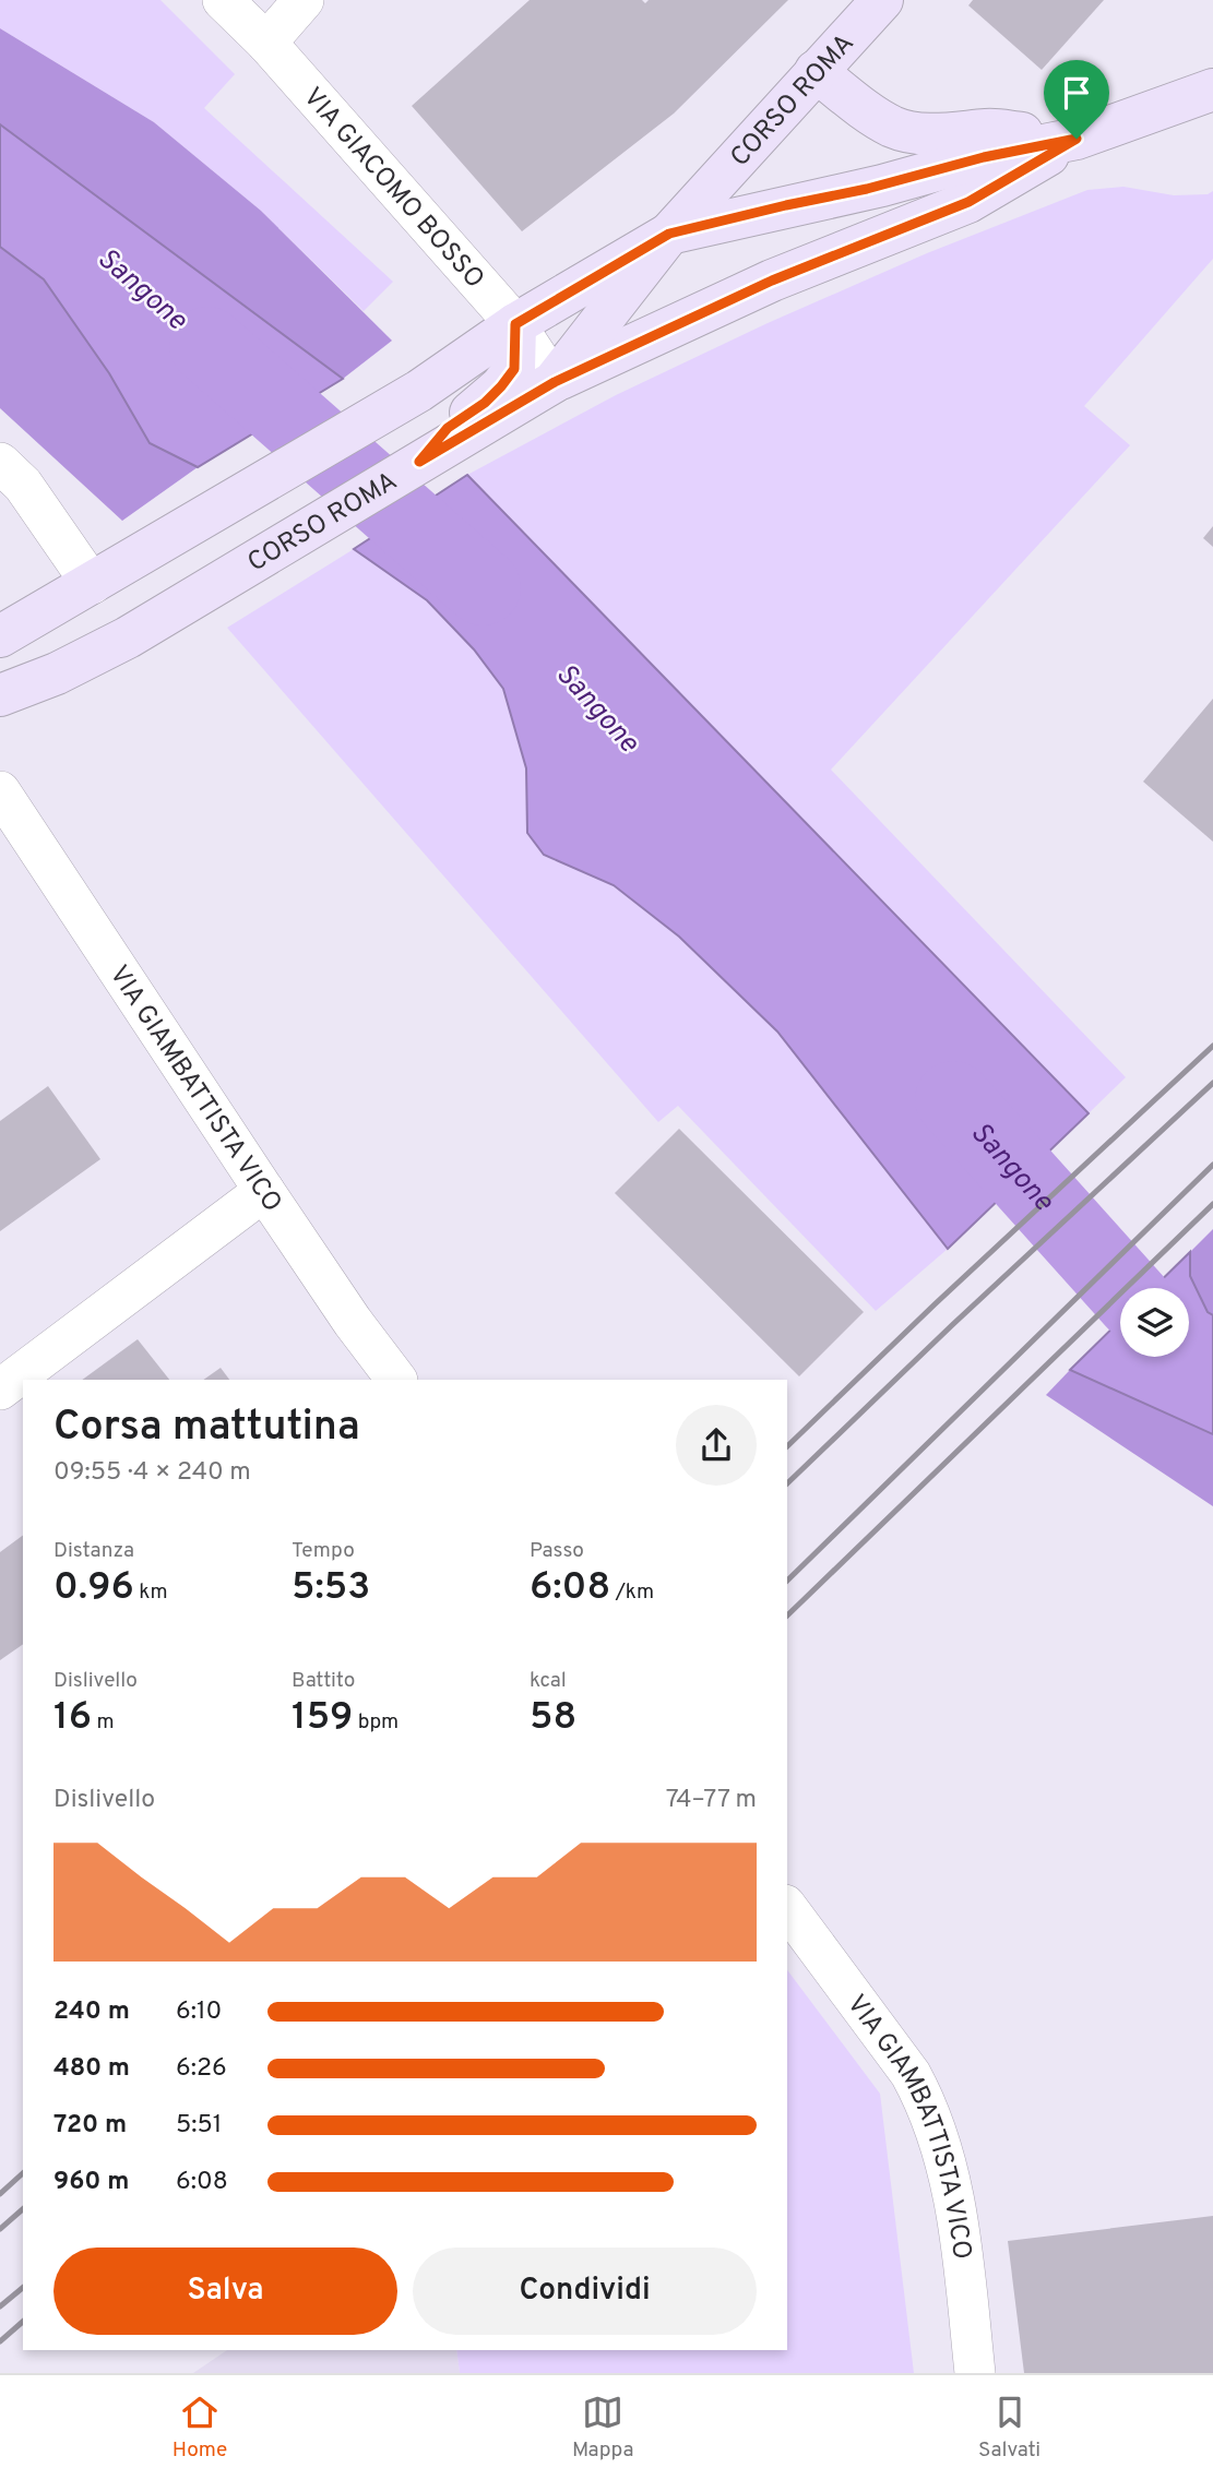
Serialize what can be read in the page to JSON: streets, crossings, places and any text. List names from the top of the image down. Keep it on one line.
{"streets":{"street":["CORSO ROMA","VIA GIACOMO BOSSO","VIA GIAMBATTISTA VICO"]},"crossings":[["CORSO ROMA","VIA GIACOMO BOSSO"]],"water":["Sangone"],"page":{"heading":["Corsa mattutina","09:55 · 4 × 240 m"],"stats":[["Distanza","0.96 km"],["Tempo","5:53"],["Passo","6:08 /km"],["Dislivello","16 m"],["Battito","159 bpm"],["kcal","58"]],"chart":["Dislivello","74–77 m"],"list":[{"name":"240 m","note":"6:10"},{"name":"480 m","note":"6:26"},{"name":"720 m","note":"5:51"},{"name":"960 m","note":"6:08"}],"buttons":["Salva","Condividi"],"tabs":["Home","Mappa","Salvati"]}}
